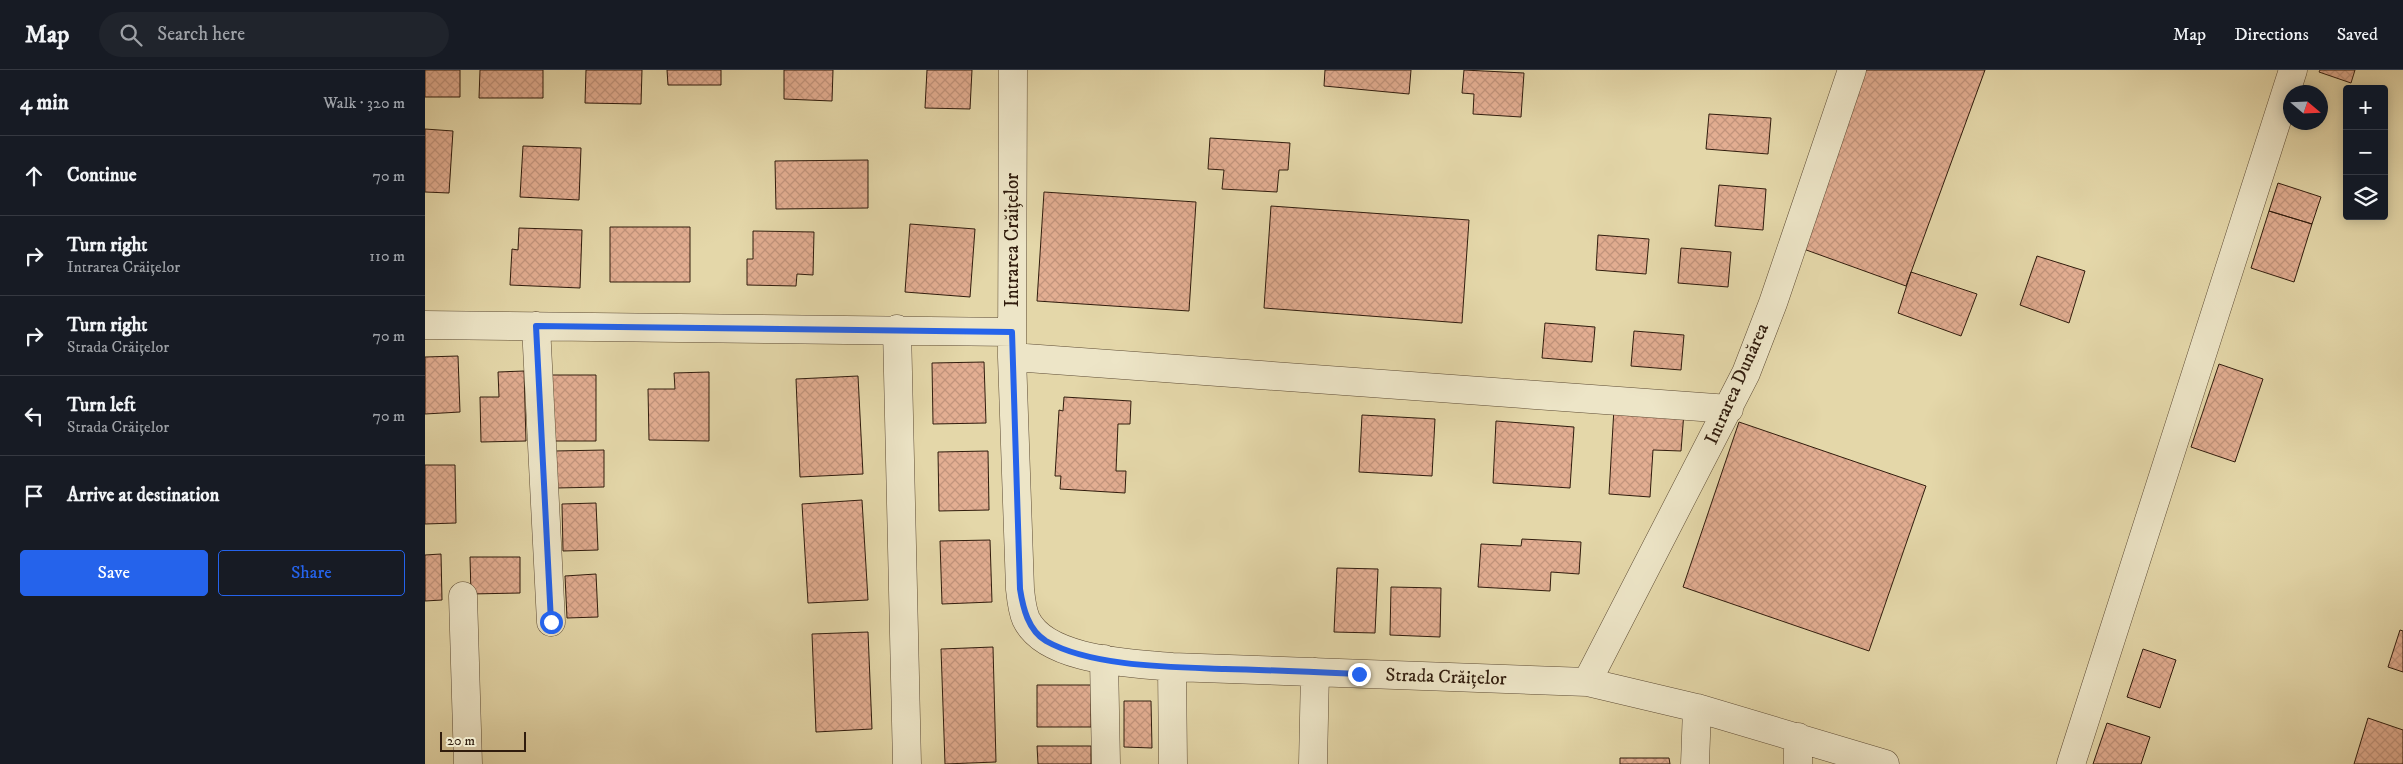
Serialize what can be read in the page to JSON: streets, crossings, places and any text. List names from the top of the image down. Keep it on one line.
{"streets":{"street":["Intrarea Crăițelor","Intrarea Dunărea","Strada Crăițelor"]},"crossings":[["Intrarea Crăițelor","Strada Crăițelor"],["Intrarea Dunărea","Strada Crăițelor"]],"scale_bar":"20 m","north":"right","page":{"header":"Map","search":"Search here","nav":["Map","Directions","Saved"],"heading":["4 min","Walk · 320 m"],"map_buttons":["+","−"],"list":[["Continue","70 m"],["Turn right","Intrarea Crăițelor","110 m"],["Turn right","Strada Crăițelor","70 m"],["Turn left","Strada Crăițelor","70 m"],"Arrive at destination"],"buttons":["Save","Share"],"scale":"20 m"}}
